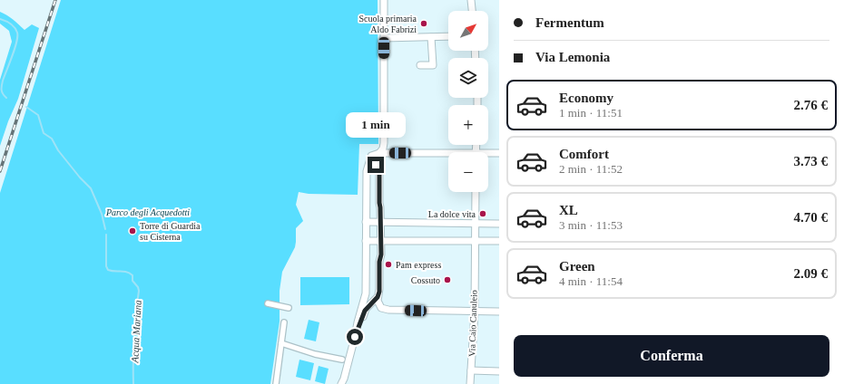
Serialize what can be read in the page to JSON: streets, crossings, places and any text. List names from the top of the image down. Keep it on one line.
{"streets":{"street":["Via Caio Canuleio"]},"water":["Acqua Mariana"],"parks":["Parco degli Acquedotti"],"places":["Scuola primaria Aldo Fabrizi","La dolce vita","Torre di Guardia su Cisterna","Pam express","Cossuto"],"north":"top right","page":{"banner":["Fermentum","Via Lemonia"],"map_buttons":["+","−"],"list":[{"name":"Economy","note":"1 min · 11:51","value":"2.76 €"},{"name":"Comfort","note":"2 min · 11:52","value":"3.73 €"},{"name":"XL","note":"3 min · 11:53","value":"4.70 €"},{"name":"Green","note":"4 min · 11:54","value":"2.09 €"}],"bubble":"1 min","buttons":"Conferma"}}
